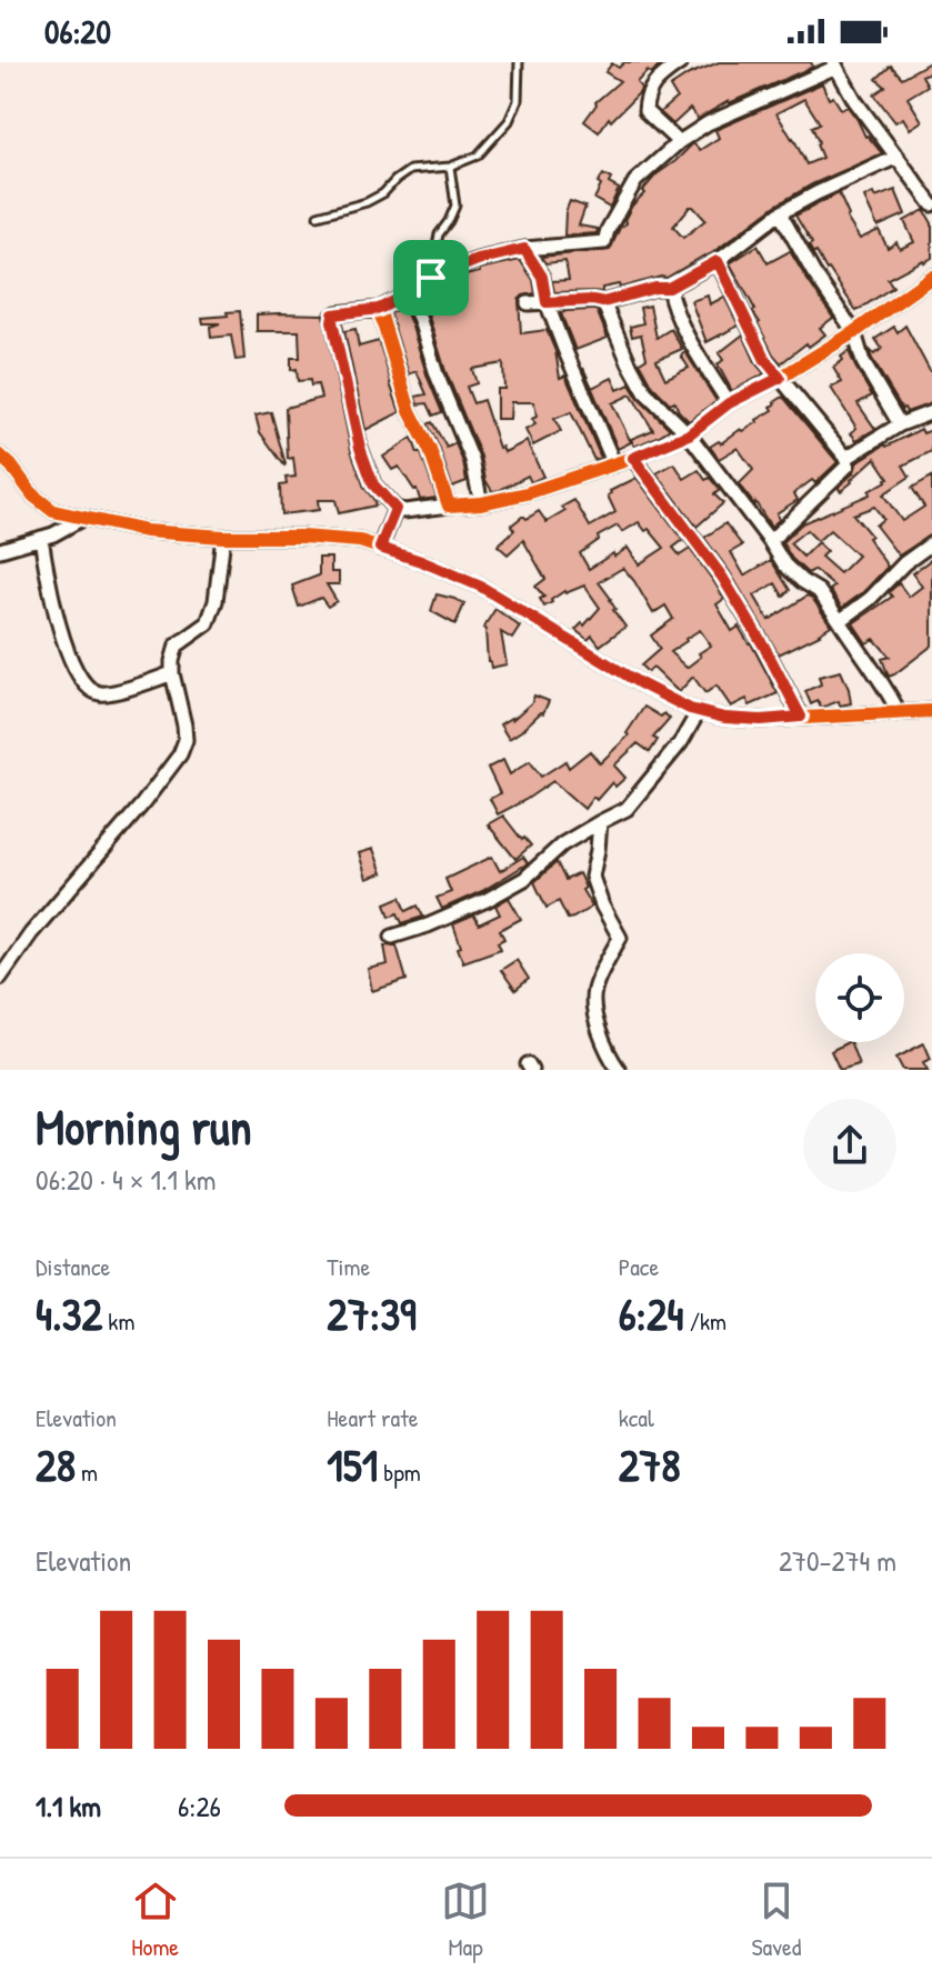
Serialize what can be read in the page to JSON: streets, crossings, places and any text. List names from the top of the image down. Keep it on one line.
{"page":{"status":"06:20","heading":["Morning run","06:20 · 4 × 1.1 km"],"stats":[["Distance","4.32 km"],["Time","27:39"],["Pace","6:24 /km"],["Elevation","28 m"],["Heart rate","151 bpm"],["kcal","278"]],"chart":["Elevation","270–274 m"],"list":[{"name":"1.1 km","note":"6:26"}],"tabs":["Home","Map","Saved"]}}
